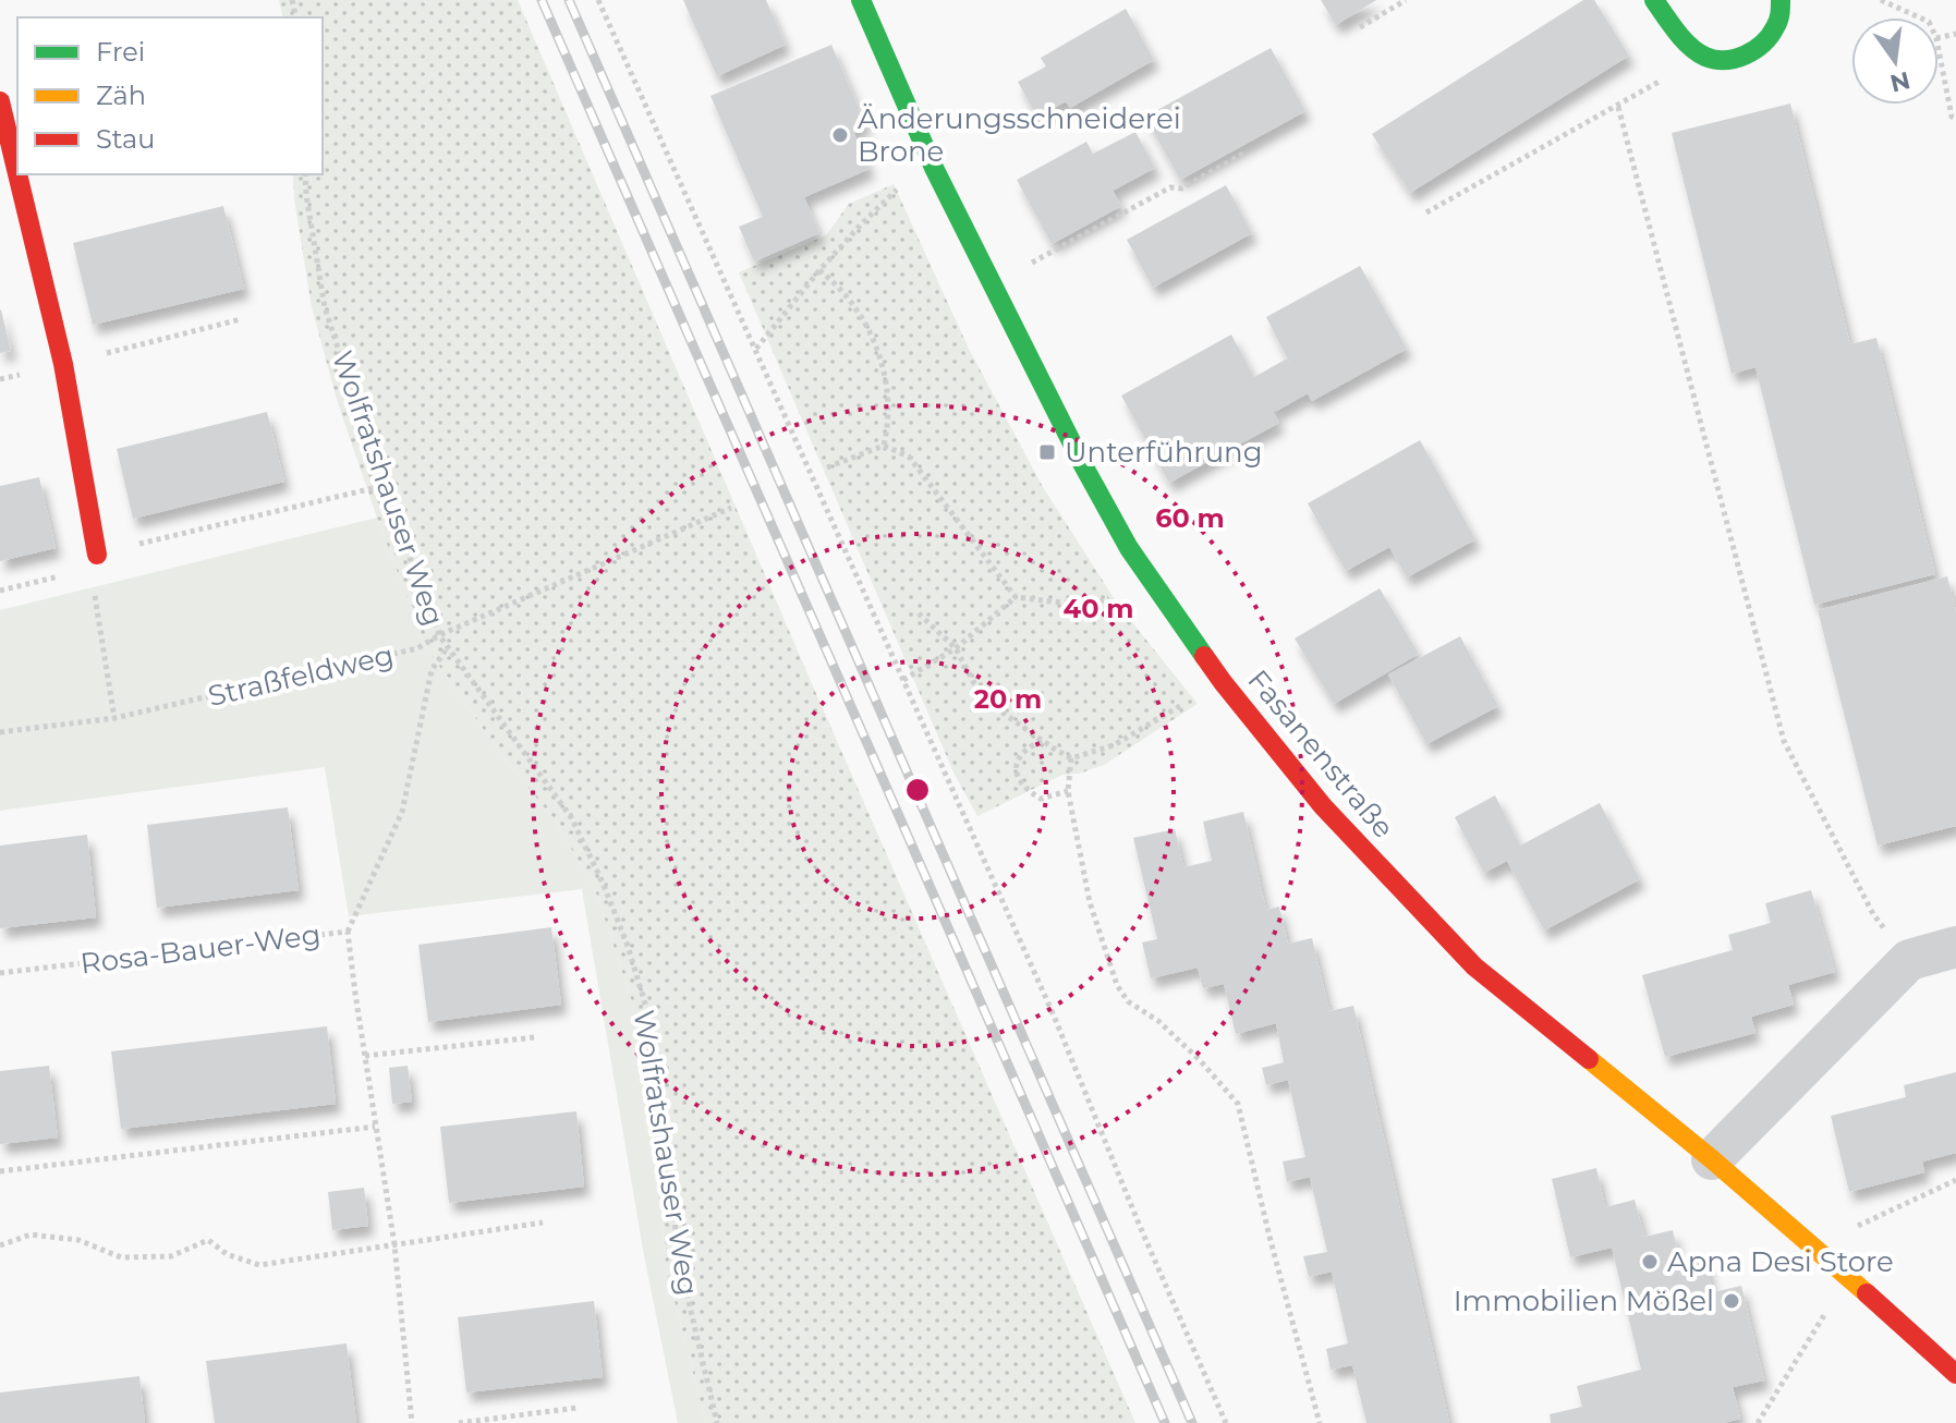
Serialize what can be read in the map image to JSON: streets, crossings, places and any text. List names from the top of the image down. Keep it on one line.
{"streets":{"street":["Fasanenstraße"],"path":["Wolfratshauser Weg","Straßfeldweg","Rosa-Bauer-Weg"]},"crossings":[["Wolfratshauser Weg","Straßfeldweg"]],"places":{"other":["Änderungsschneiderei Brone","Apna Desi Store","Immobilien Mößel"],"transit":["Unterführung"]},"legend":["Frei","Zäh","Stau"],"north":"bottom","rings":["60 m","40 m","20 m"]}
